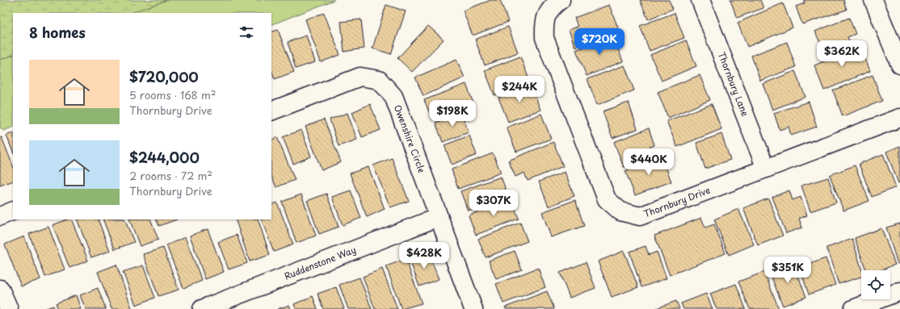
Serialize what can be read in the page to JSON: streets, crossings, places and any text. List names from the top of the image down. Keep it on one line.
{"streets":{"street":["Thornbury Lane","Owenshire Circle","Thornbury Drive","Ruddenstone Way"]},"crossings":[["Thornbury Lane","Thornbury Drive"],["Owenshire Circle","Ruddenstone Way"]],"page":{"heading":"8 homes","price":["$720K","$362K","$244K","$198K","$440K","$307K","$428K","$351K"],"list":[{"name":"$720,000","note":"5 rooms · 168 m² · Thornbury Drive"},{"name":"$244,000","note":"2 rooms · 72 m² · Thornbury Drive"}]}}
